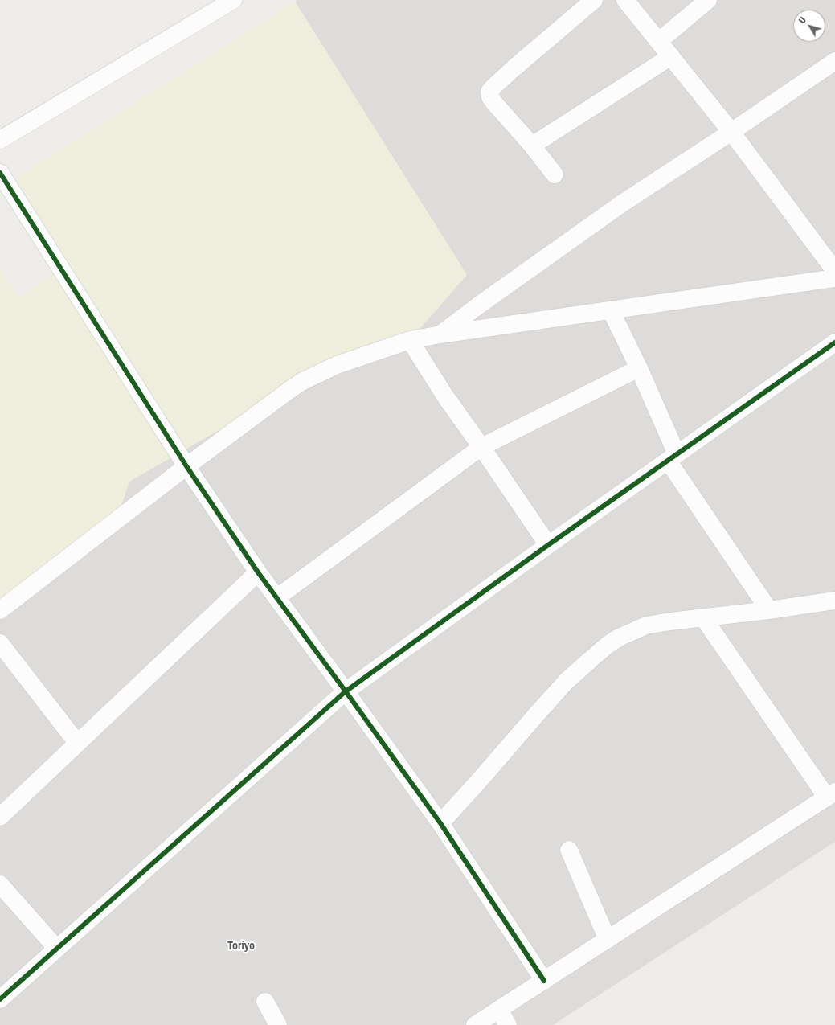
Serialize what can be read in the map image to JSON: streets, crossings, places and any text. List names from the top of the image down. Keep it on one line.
{"districts":["Toriyo"],"north":"top left"}
